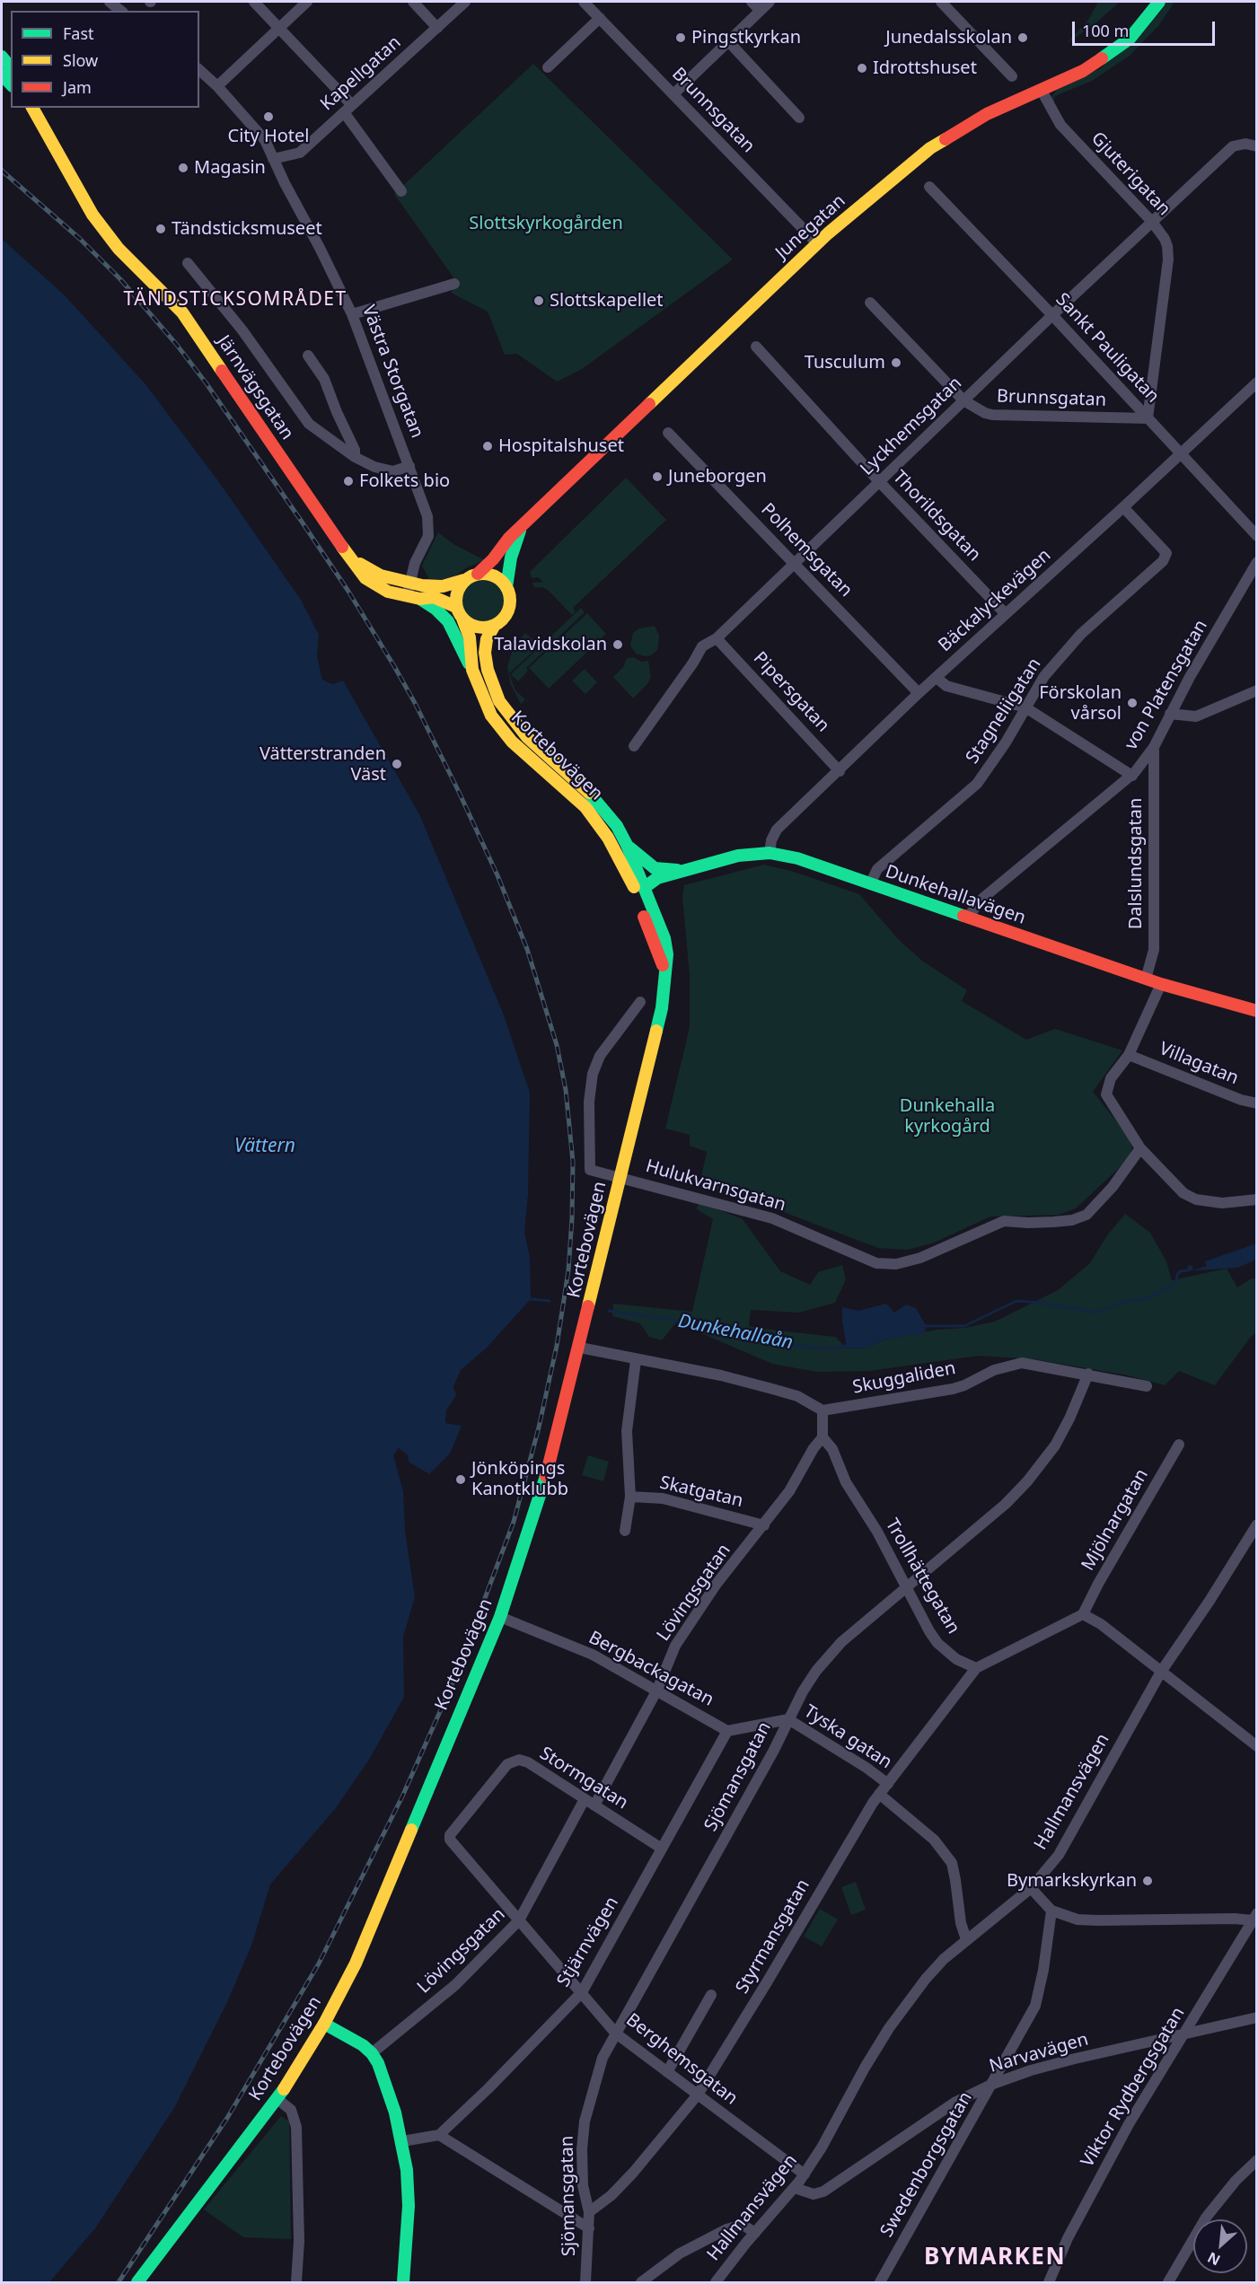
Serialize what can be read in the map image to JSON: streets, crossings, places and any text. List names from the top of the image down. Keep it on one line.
{"streets":{"street":["Kapellgatan","Brunnsgatan","Gjuterigatan","Junegatan","Sankt Pauligatan","Västra Storgatan","Järnvägsgatan","Lyckhemsgatan","Thorildsgatan","Polhemsgatan","Bäckalyckevägen","von Platensgatan","Pipersgatan","Stagneliigatan","Kortebovägen","Dalslundsgatan","Dunkehallavägen","Villagatan","Hulukvarnsgatan","Skuggaliden","Skatgatan","Mjölnargatan","Trollhättegatan","Lövingsgatan","Bergbackagatan","Tyska gatan","Sjömansgatan","Stormgatan","Hallmansvägen","Styrmansgatan","Stjärnvägen","Narvavägen","Berghemsgatan","Viktor Rydbergsgatan","Swedenborgsgatan"]},"crossings":[["Kapellgatan","Västra Storgatan"],["Brunnsgatan","Gjuterigatan"],["Brunnsgatan","Junegatan"],["Brunnsgatan","Sankt Pauligatan"],["Brunnsgatan","Lyckhemsgatan"],["Gjuterigatan","Junegatan"],["Gjuterigatan","Sankt Pauligatan"],["Gjuterigatan","Lyckhemsgatan"],["Junegatan","Järnvägsgatan"],["Junegatan","Kortebovägen"],["Sankt Pauligatan","Lyckhemsgatan"],["Sankt Pauligatan","Bäckalyckevägen"],["Västra Storgatan","Järnvägsgatan"],["Järnvägsgatan","Kortebovägen"],["Lyckhemsgatan","Thorildsgatan"],["Lyckhemsgatan","Polhemsgatan"],["Lyckhemsgatan","Pipersgatan"],["Thorildsgatan","Bäckalyckevägen"],["Polhemsgatan","Bäckalyckevägen"],["Bäckalyckevägen","Pipersgatan"],["Bäckalyckevägen","Stagneliigatan"],["Bäckalyckevägen","Dunkehallavägen"],["von Platensgatan","Dalslundsgatan"],["von Platensgatan","Dunkehallavägen"],["Stagneliigatan","Dunkehallavägen"],["Kortebovägen","Dunkehallavägen"],["Kortebovägen","Hulukvarnsgatan"],["Kortebovägen","Bergbackagatan"],["Dalslundsgatan","Dunkehallavägen"],["Skuggaliden","Sjömansgatan"],["Skatgatan","Lövingsgatan"],["Trollhättegatan","Lövingsgatan"],["Trollhättegatan","Sjömansgatan"],["Trollhättegatan","Styrmansgatan"],["Lövingsgatan","Bergbackagatan"],["Lövingsgatan","Stormgatan"],["Lövingsgatan","Berghemsgatan"],["Bergbackagatan","Stjärnvägen"],["Tyska gatan","Sjömansgatan"],["Tyska gatan","Hallmansvägen"],["Tyska gatan","Styrmansgatan"],["Sjömansgatan","Styrmansgatan"],["Sjömansgatan","Berghemsgatan"],["Stormgatan","Stjärnvägen"],["Stormgatan","Berghemsgatan"],["Hallmansvägen","Narvavägen"],["Hallmansvägen","Berghemsgatan"],["Styrmansgatan","Berghemsgatan"],["Stjärnvägen","Berghemsgatan"],["Narvavägen","Viktor Rydbergsgatan"],["Narvavägen","Swedenborgsgatan"]],"districts":["TÄNDSTICKSOMRÅDET","BYMARKEN"],"water":["Vättern","Dunkehallaån"],"parks":["Slottskyrkogården","Dunkehalla kyrkogård"],"places":["Pingstkyrkan","Junedalsskolan","Idrottshuset","City Hotel","Magasin","Tändsticksmuseet","Slottskapellet","Tusculum","Hospitalshuset","Juneborgen","Folkets bio","Talavidskolan","Förskolan vårsol","Vätterstranden Väst","Jönköpings Kanotklubb","Bymarkskyrkan"],"legend":["Fast","Slow","Jam"],"scale_bar":"100 m","north":"bottom left"}
